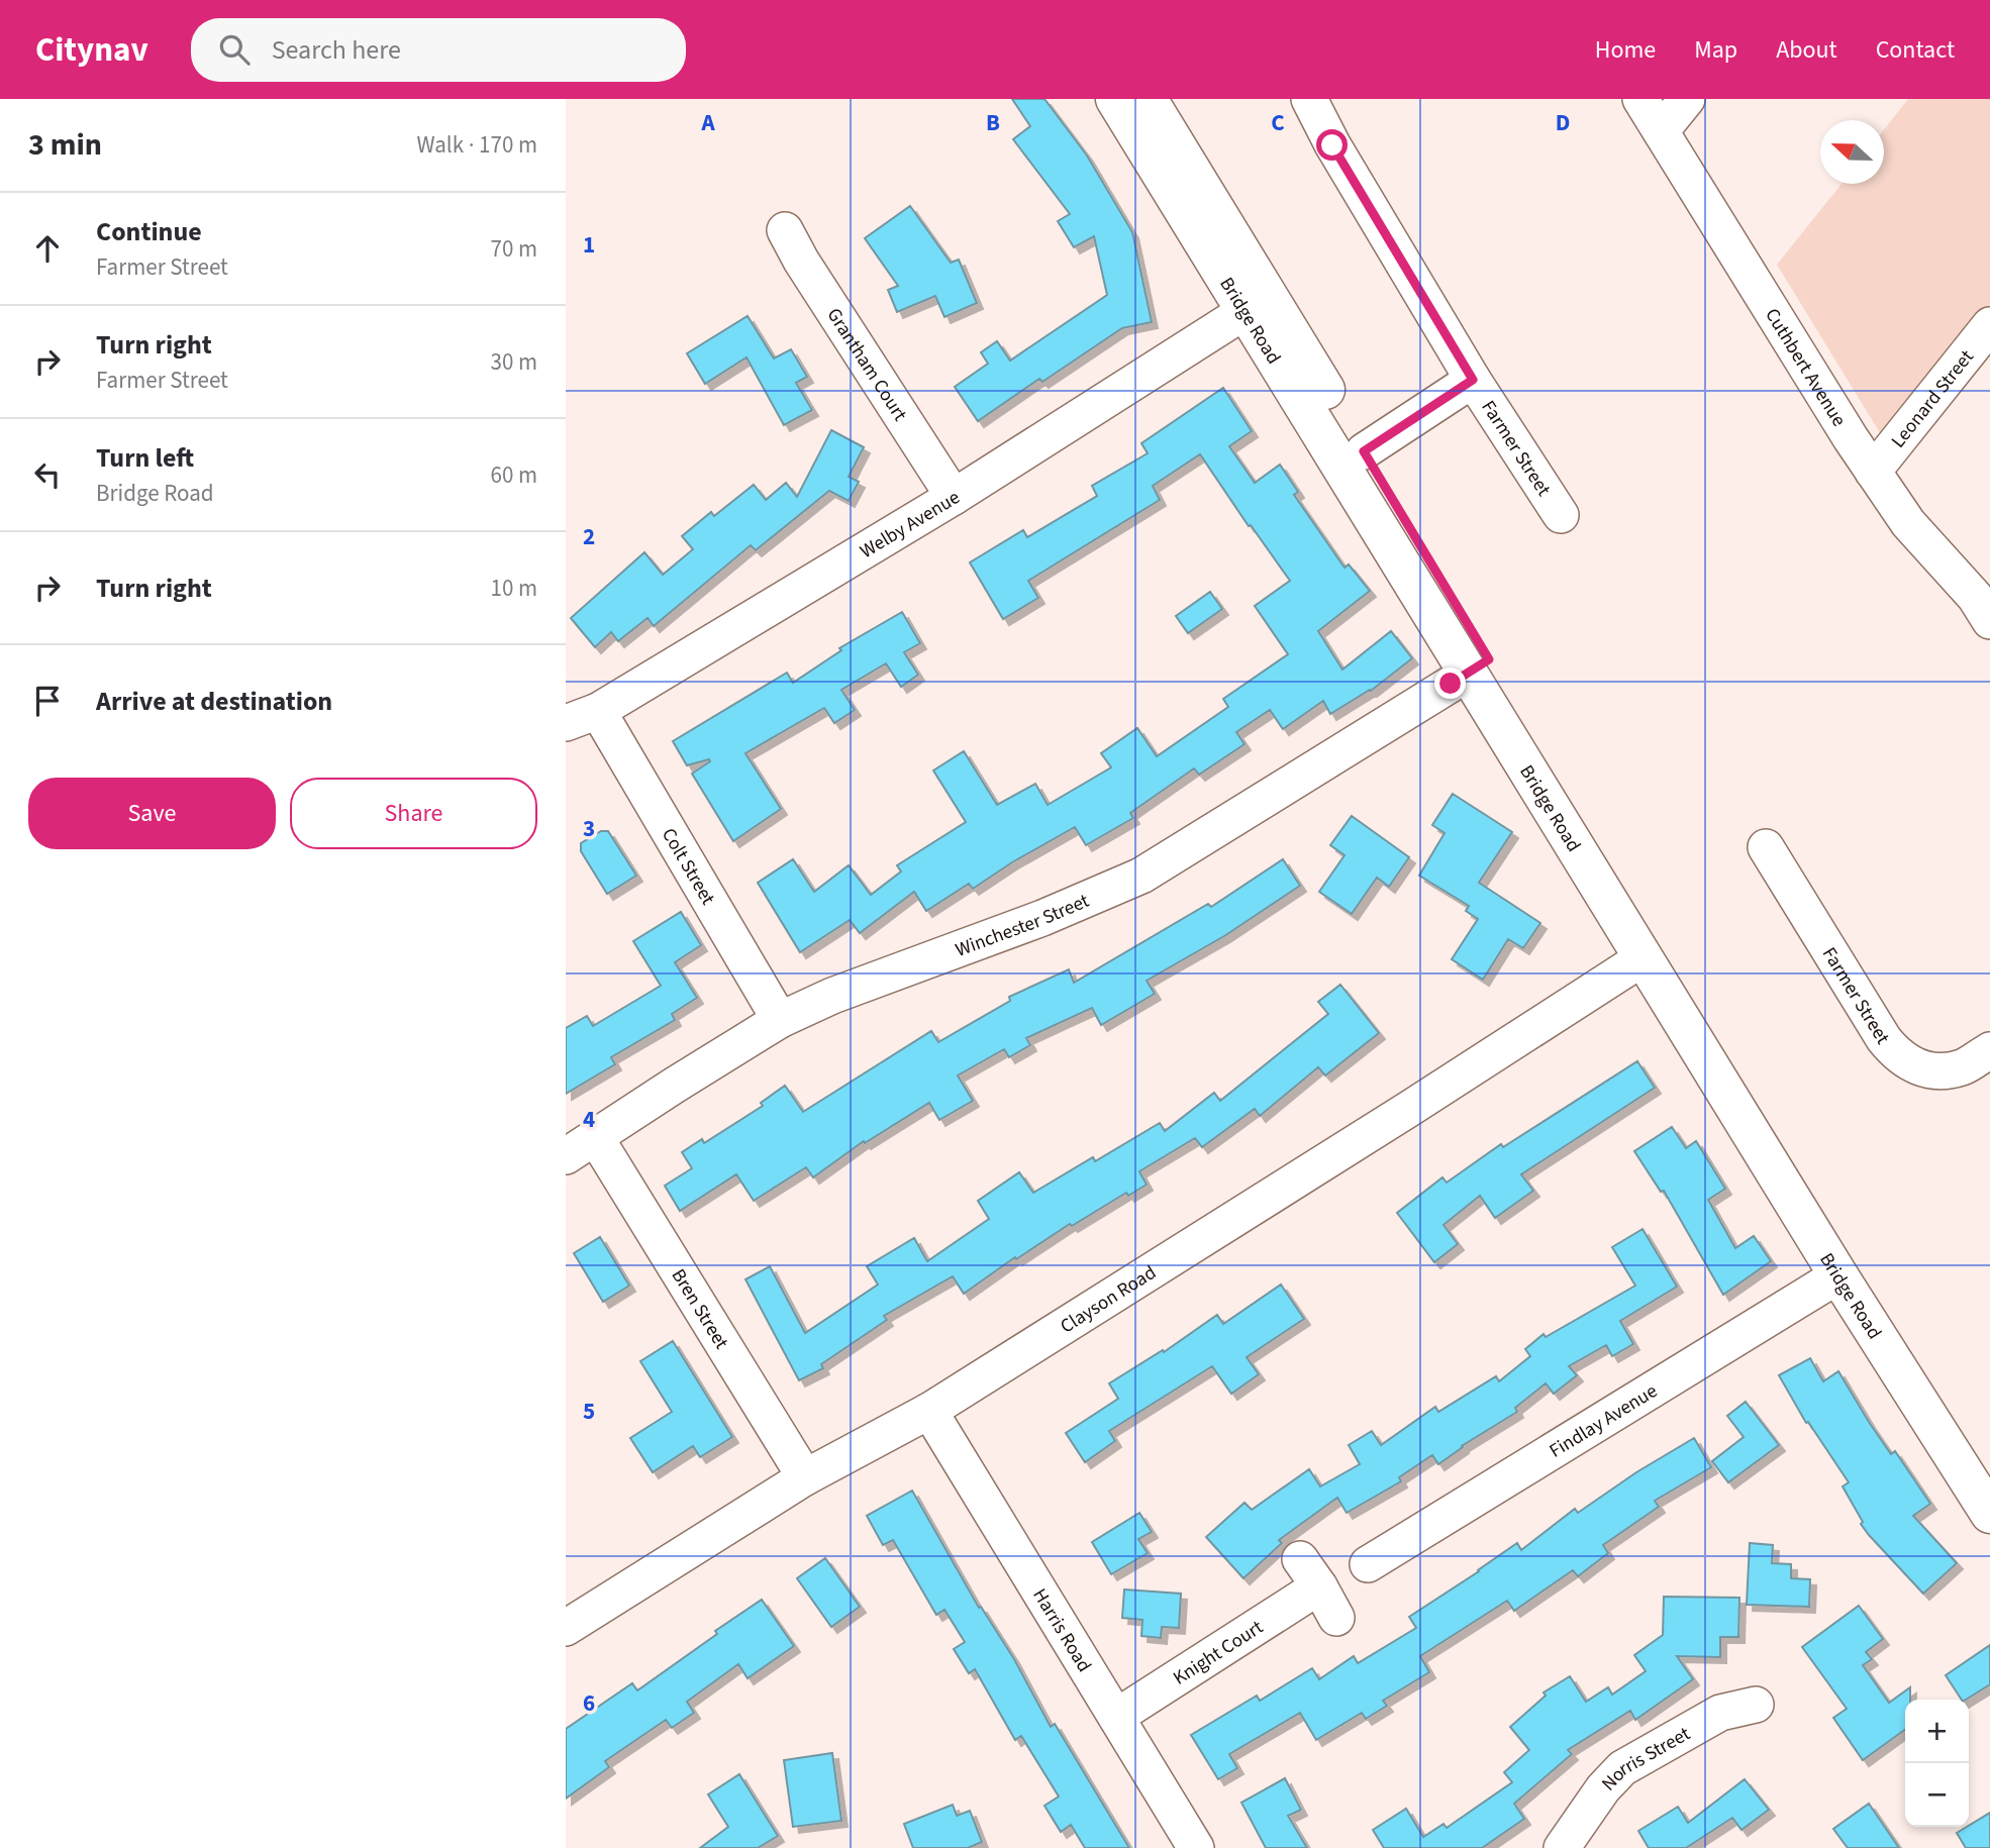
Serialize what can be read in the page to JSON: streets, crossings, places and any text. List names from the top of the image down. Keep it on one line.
{"streets":{"main road":["Bridge Road"],"street":["Grantham Court","Cuthbert Avenue","Leonard Street","Farmer Street","Welby Avenue","Colt Street","Winchester Street","Clayson Road","Bren Street","Findlay Avenue","Harris Road","Knight Court","Norris Street"]},"crossings":[["Bridge Road","Farmer Street"],["Bridge Road","Welby Avenue"],["Bridge Road","Winchester Street"],["Bridge Road","Clayson Road"],["Bridge Road","Findlay Avenue"],["Grantham Court","Welby Avenue"],["Cuthbert Avenue","Leonard Street"],["Welby Avenue","Colt Street"],["Colt Street","Winchester Street"],["Winchester Street","Bren Street"],["Clayson Road","Bren Street"],["Clayson Road","Harris Road"],["Harris Road","Knight Court"]],"north":"left","page":{"header":"Citynav","search":"Search here","nav":["Home","Map","About","Contact"],"heading":["3 min","Walk · 170 m"],"list":[["Continue","Farmer Street","70 m"],["Turn right","Farmer Street","30 m"],["Turn left","Bridge Road","60 m"],["Turn right","10 m"],"Arrive at destination"],"buttons":["Save","Share"],"map_buttons":["+","−"]},"grid":{"columns":["A","B","C","D"],"rows":["1","2","3","4","5","6"]}}
